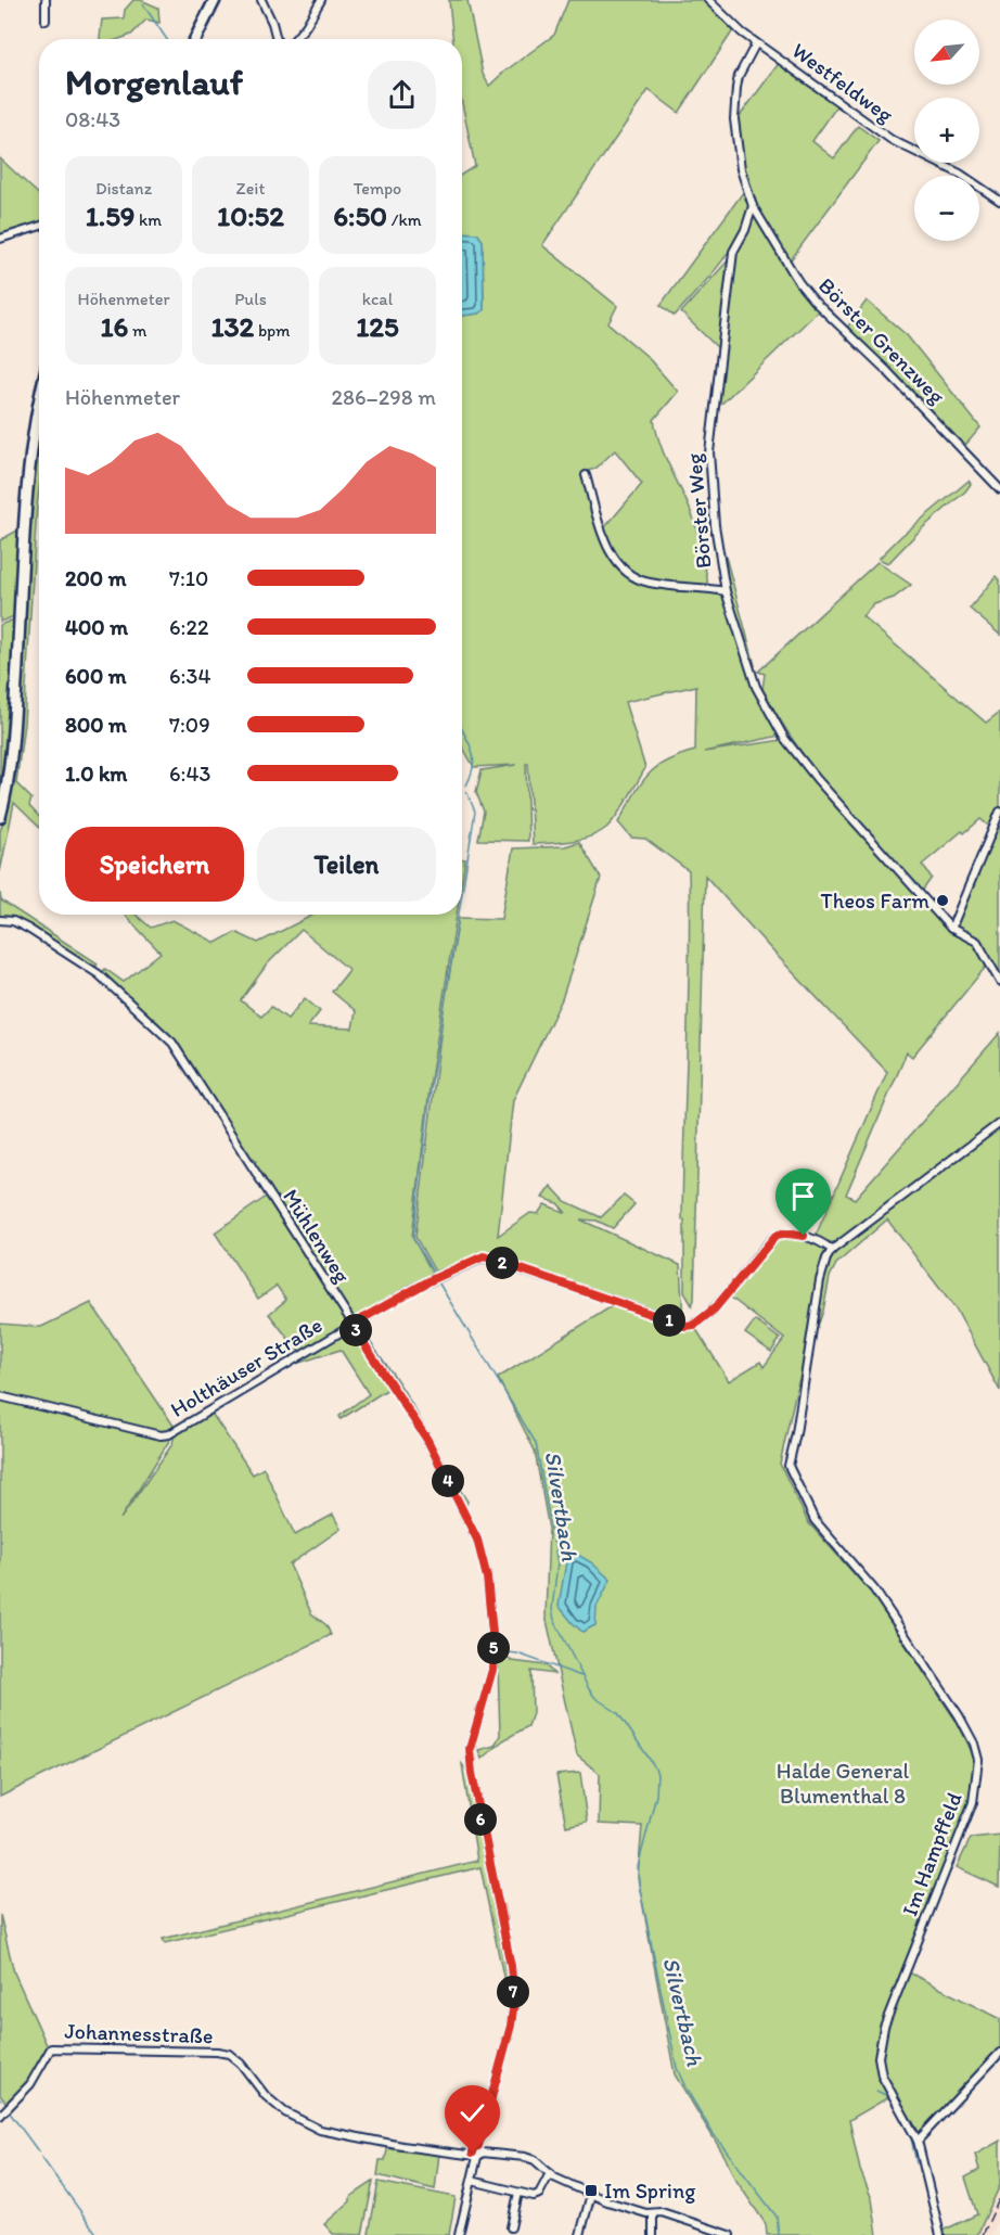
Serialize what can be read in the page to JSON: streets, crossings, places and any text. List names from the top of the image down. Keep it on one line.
{"streets":{"street":["Westfeldweg","Börster Grenzweg","Börster Weg","Mühlenweg","Holthäuser Straße","Im Hampffeld","Johannesstraße"]},"crossings":[["Börster Grenzweg","Börster Weg"],["Mühlenweg","Holthäuser Straße"],["Mühlenweg","Johannesstraße"],["Holthäuser Straße","Im Hampffeld"]],"water":["Silvertbach"],"parks":["Halde General Blumenthal 8"],"places":{"other":["Theos Farm"],"transit":["Im Spring"]},"north":"bottom left","page":{"map_buttons":["+","−"],"heading":["Morgenlauf","08:43"],"stats":[["Distanz","1.59 km"],["Zeit","10:52"],["Tempo","6:50 /km"],["Höhenmeter","16 m"],["Puls","132 bpm"],["kcal","125"]],"chart":["Höhenmeter","286–298 m"],"list":[{"name":"200 m","note":"7:10"},{"name":"400 m","note":"6:22"},{"name":"600 m","note":"6:34"},{"name":"800 m","note":"7:09"},{"name":"1.0 km","note":"6:43"}],"buttons":["Speichern","Teilen"],"pins":["2","1","3","4","5","6","7"]}}
